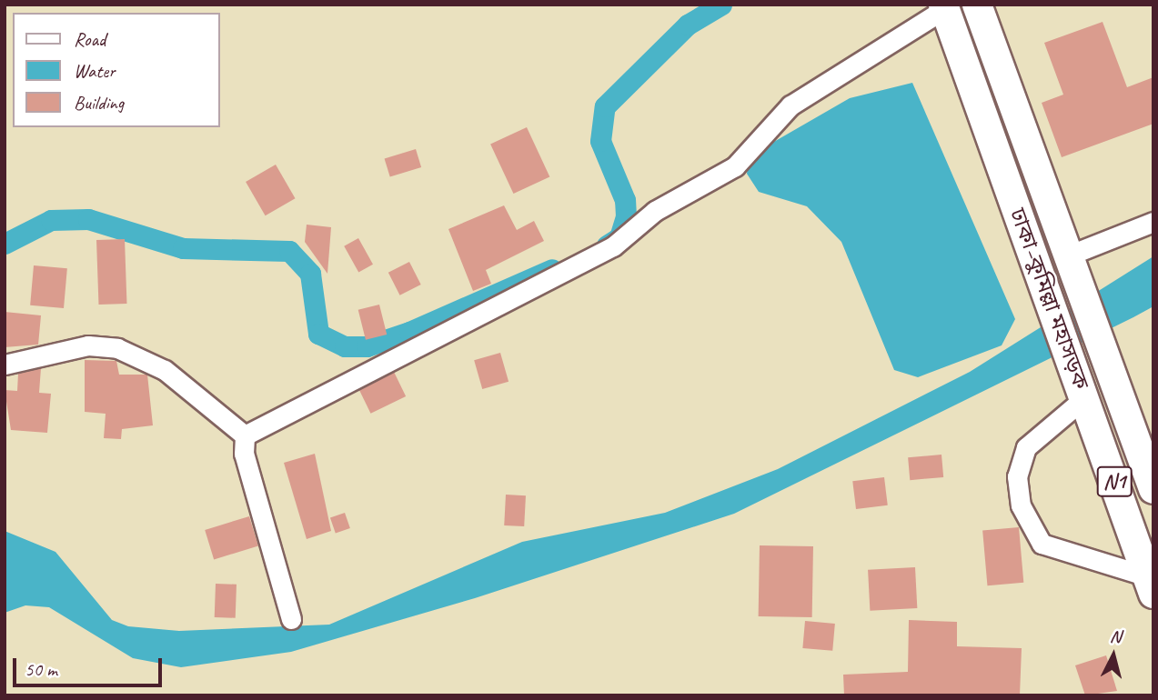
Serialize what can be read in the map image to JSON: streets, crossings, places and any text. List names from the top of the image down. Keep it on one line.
{"streets":{"highway":["ঢাকা–কুমিল্লা মহাসড়ক","N1"]},"legend":["Road","Water","Building"],"scale_bar":"50 m","north":"top"}
